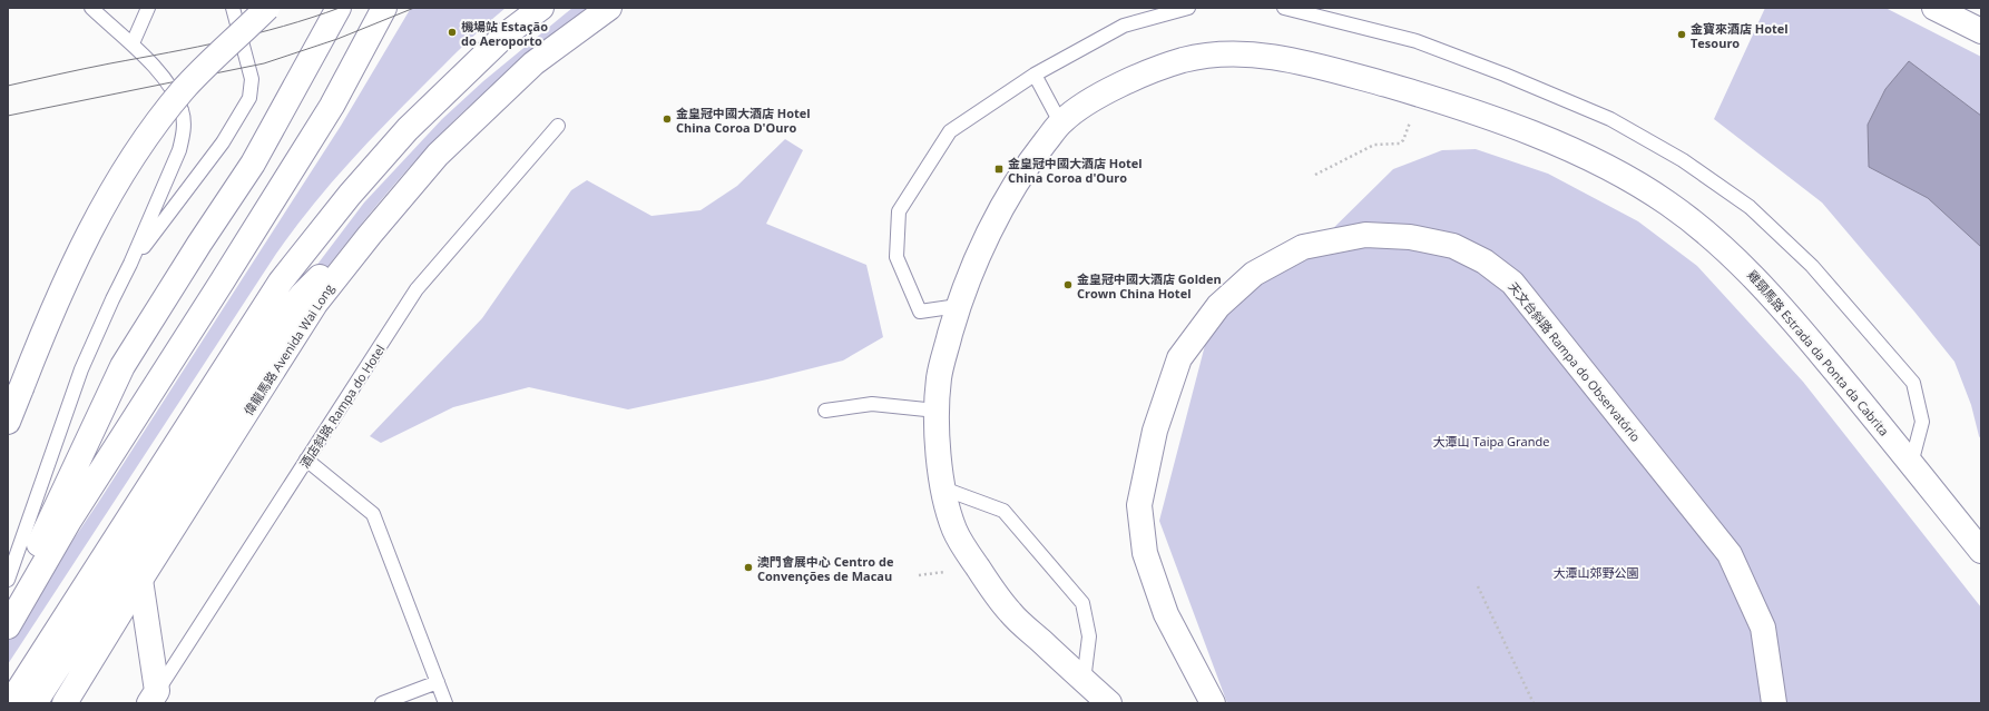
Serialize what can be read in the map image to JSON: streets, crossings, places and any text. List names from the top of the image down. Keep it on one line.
{"streets":{"street":["偉龍馬路 Avenida Wai Long","雞頸馬路 Estrada da Ponta da Cabrita","天文台斜路 Rampa do Observatório"],"lane":["酒店斜路 Rampa do Hotel"]},"parks":["大潭山 Taipa Grande","大潭山郊野公園"],"places":{"other":["機場站 Estação do Aeroporto","金寶來酒店 Hotel Tesouro","金皇冠中國大酒店 Hotel China Coroa D'Ouro","金皇冠中國大酒店 Golden Crown China Hotel","澳門會展中心 Centro de Convenções de Macau"],"transit":["金皇冠中國大酒店 Hotel China Coroa d'Ouro"]}}
